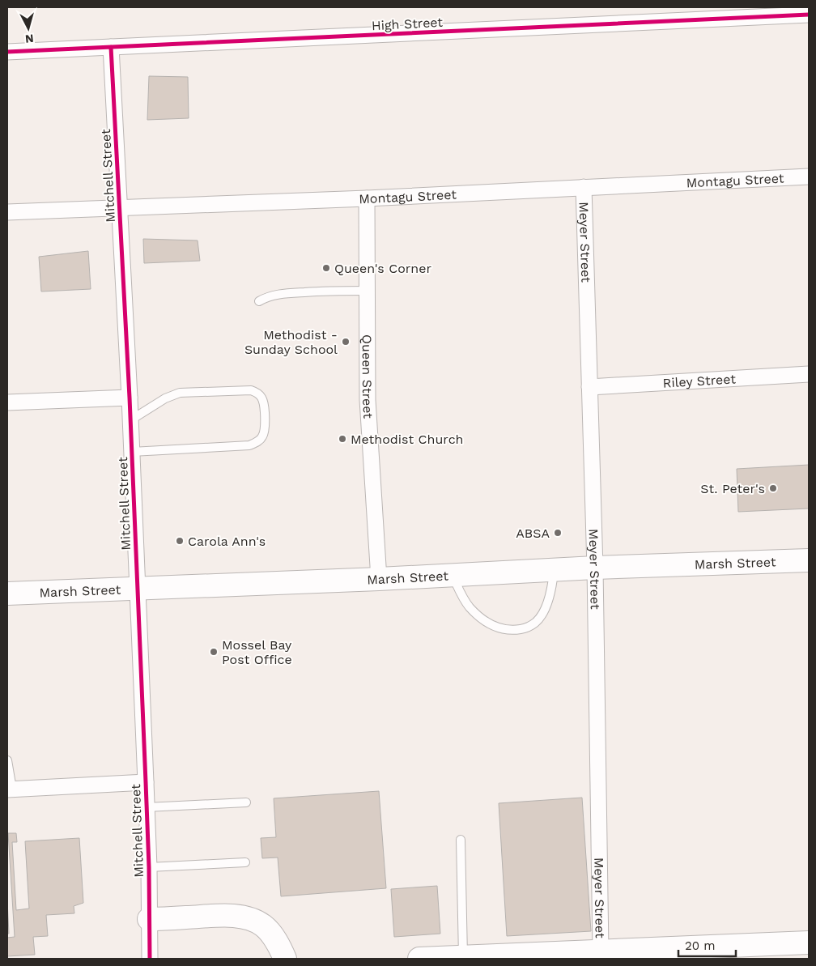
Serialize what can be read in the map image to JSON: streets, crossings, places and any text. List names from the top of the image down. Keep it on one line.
{"streets":{"street":["High Street","Mitchell Street","Montagu Street","Meyer Street","Queen Street","Riley Street","Marsh Street"]},"crossings":[["High Street","Mitchell Street"],["Mitchell Street","Montagu Street"],["Mitchell Street","Marsh Street"],["Montagu Street","Meyer Street"],["Montagu Street","Queen Street"],["Meyer Street","Riley Street"],["Meyer Street","Marsh Street"],["Queen Street","Marsh Street"]],"places":["Queen's Corner","Methodist - Sunday School","Methodist Church","St. Peter's","ABSA","Carola Ann's","Mossel Bay Post Office"],"scale_bar":"20 m","north":"bottom"}
